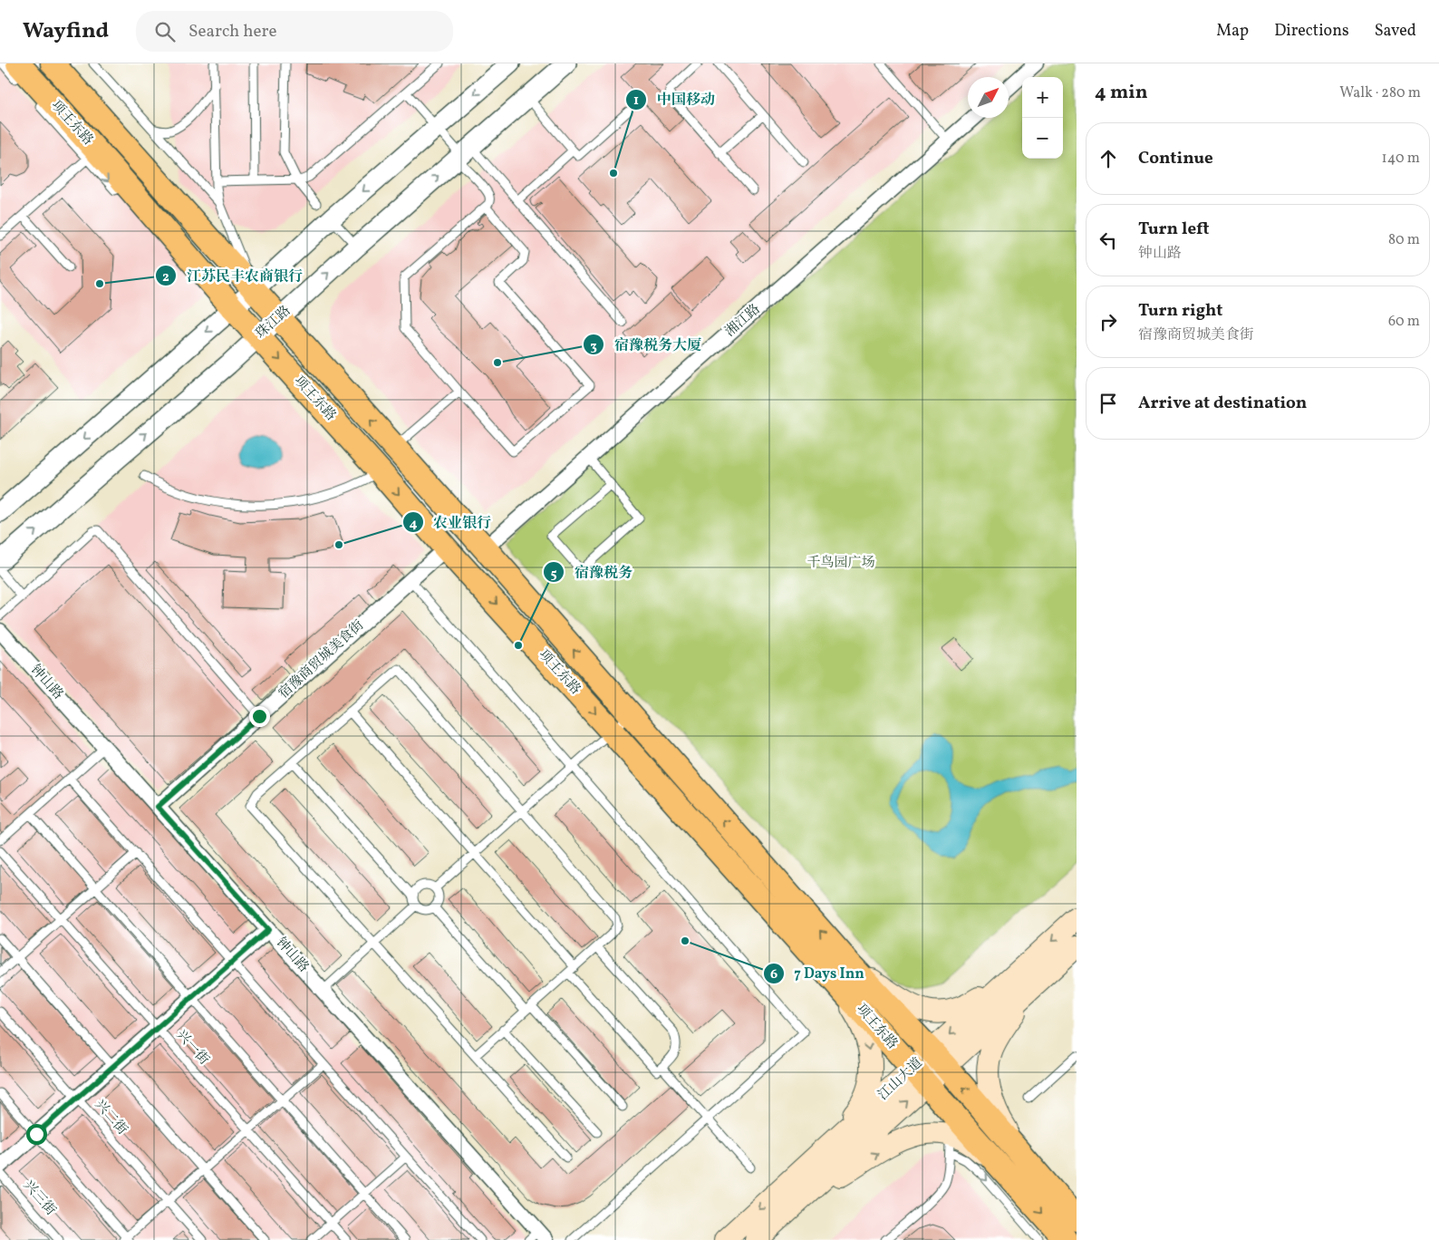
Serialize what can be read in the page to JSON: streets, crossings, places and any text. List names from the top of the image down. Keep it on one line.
{"streets":{"main road":["项王东路","江山大道"],"street":["湘江路","珠江路","宿豫商贸城美食街","钟山路"],"lane":["兴一街","兴二街","兴三街"]},"crossings":[["项王东路","湘江路"],["项王东路","珠江路"],["项王东路","宿豫商贸城美食街"],["项王东路","江山大道"],["宿豫商贸城美食街","钟山路"]],"parks":["千鸟园广场"],"places":["中国移动","江苏民丰农商银行","宿豫税务大厦","农业银行","宿豫税务","7 Days Inn"],"north":"top right","page":{"header":"Wayfind","search":"Search here","nav":["Map","Directions","Saved"],"heading":["4 min","Walk · 280 m"],"map_buttons":["+","−"],"list":[["Continue","140 m"],["Turn left","钟山路","80 m"],["Turn right","宿豫商贸城美食街","60 m"],"Arrive at destination"]}}
